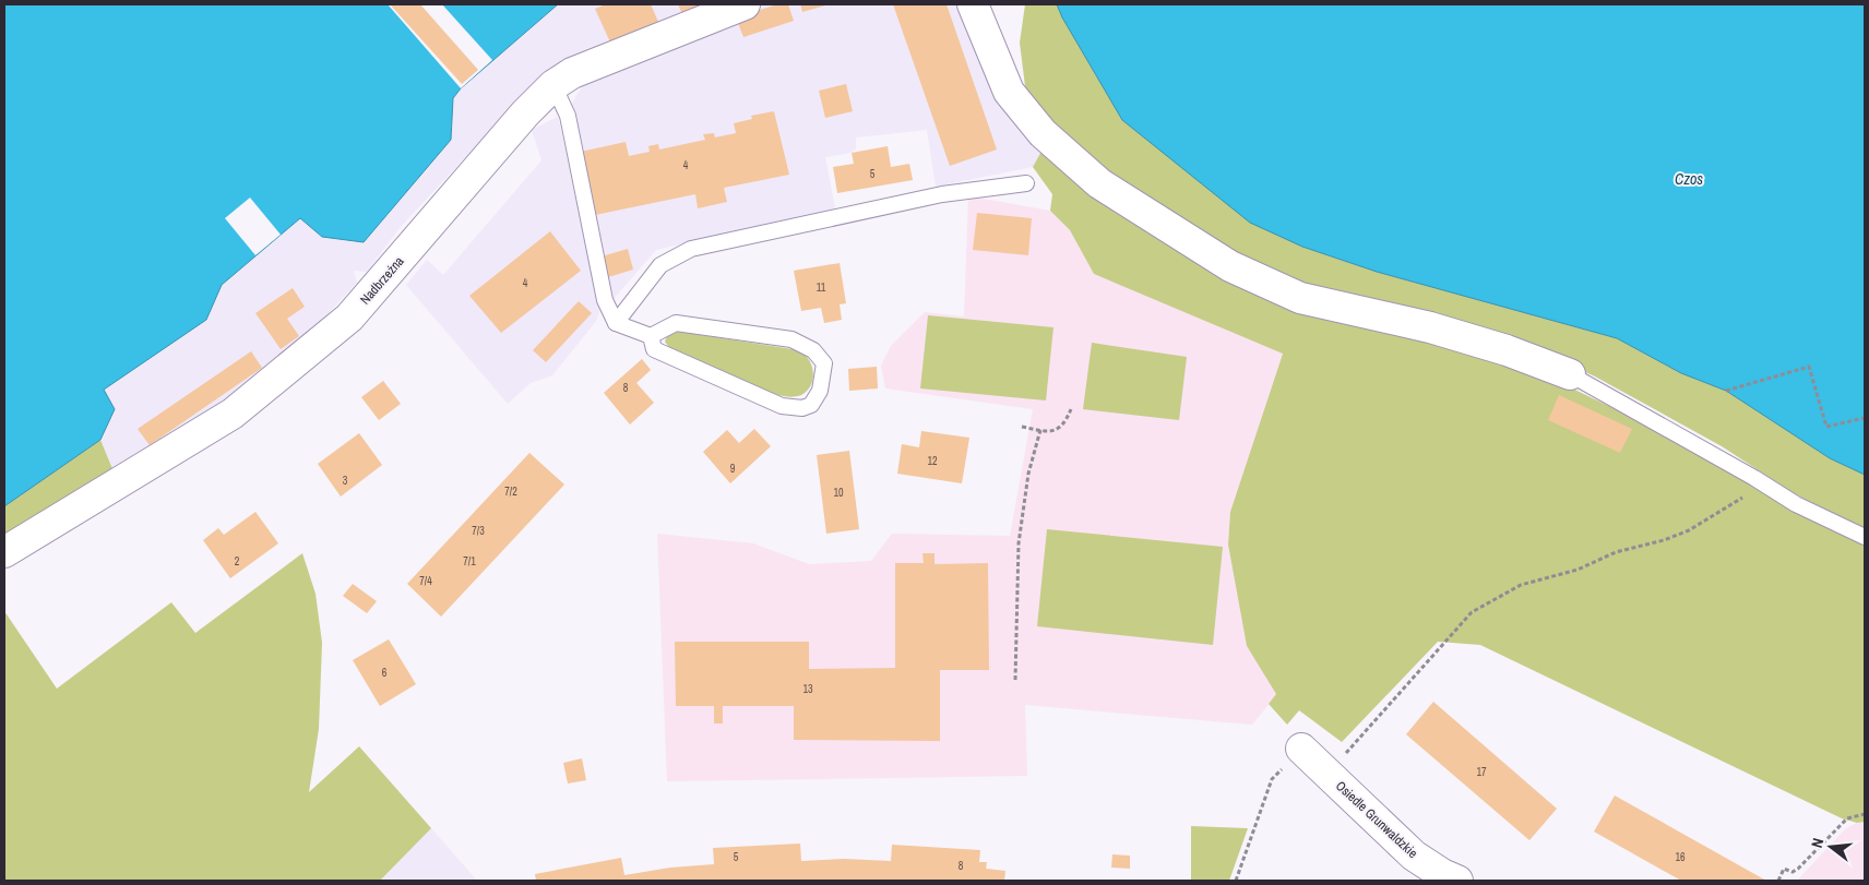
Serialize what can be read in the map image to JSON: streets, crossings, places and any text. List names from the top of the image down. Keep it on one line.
{"streets":{"street":["Nadbrzeżna","Osiedle Grunwaldzkie"]},"water":["Czos"],"house_numbers":["4","5","4","11","8","12","9","3","7/2","10","7/3","2","7/1","7/4","6","13","17","5","16","8"],"north":"left"}
